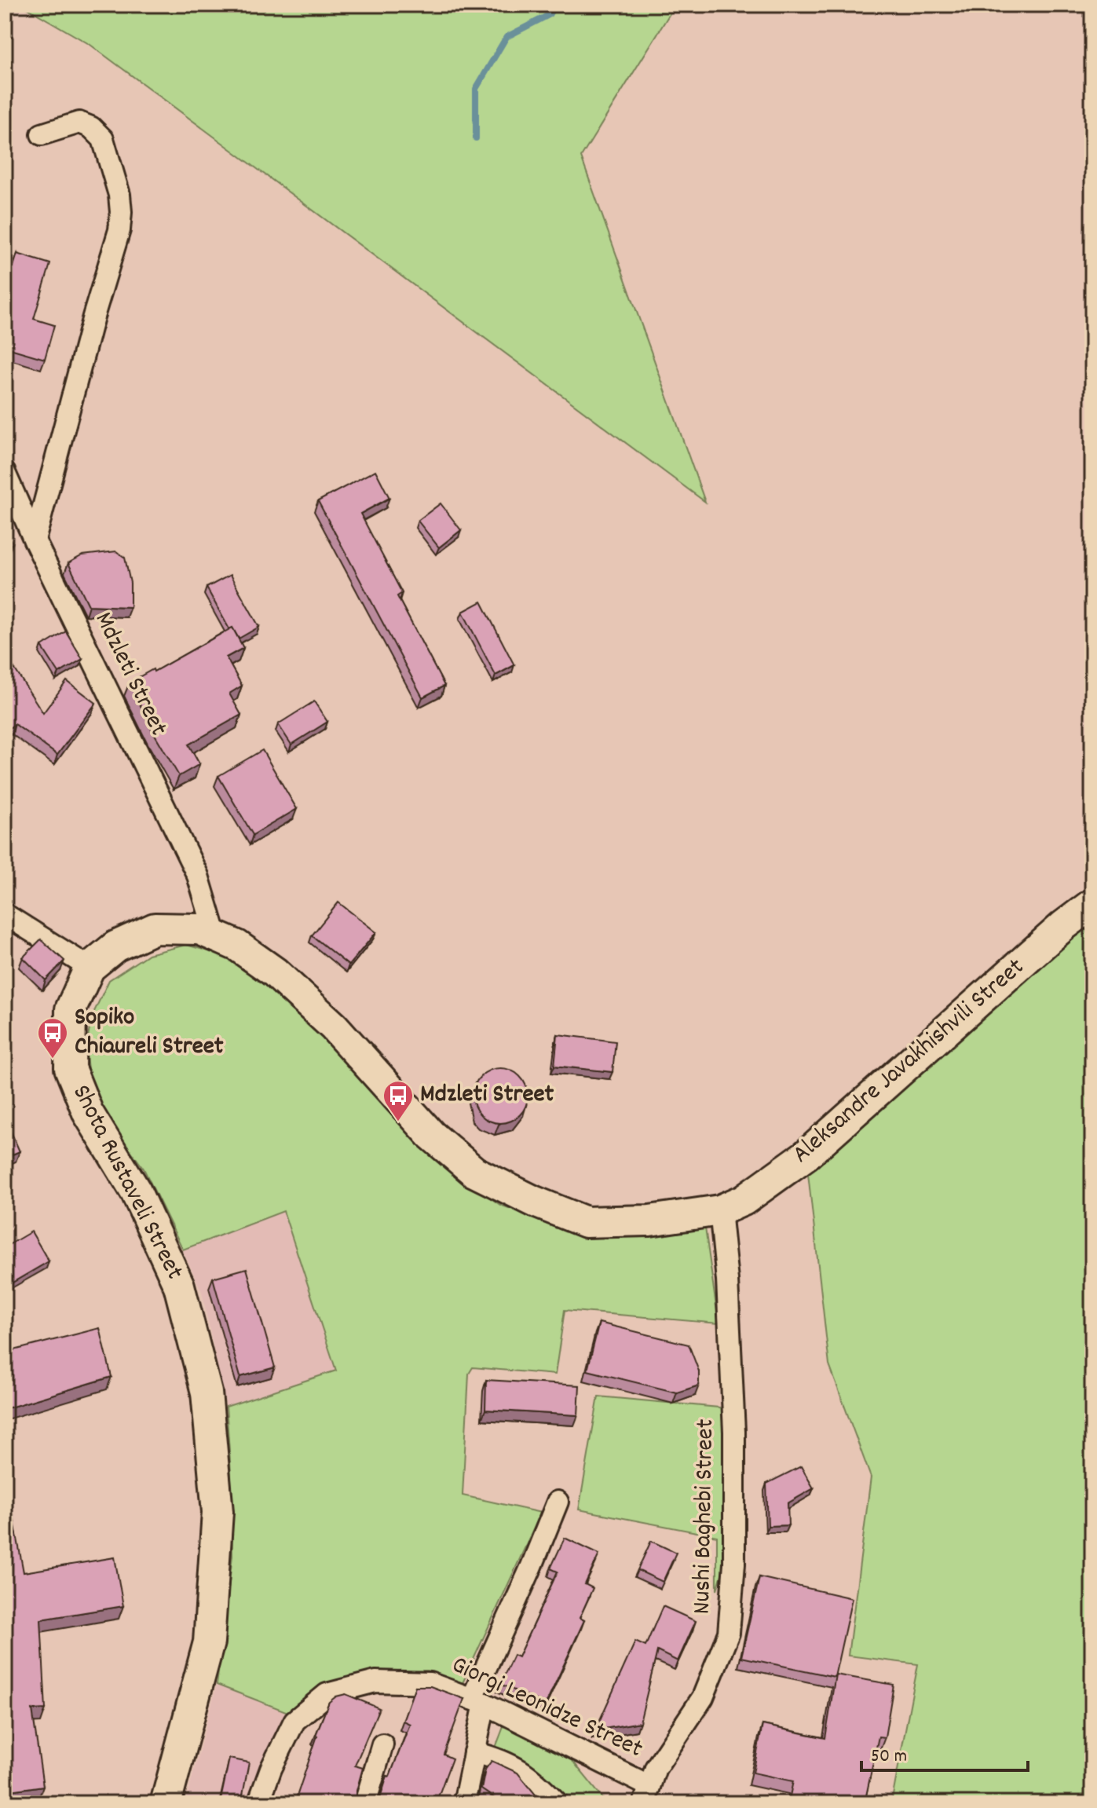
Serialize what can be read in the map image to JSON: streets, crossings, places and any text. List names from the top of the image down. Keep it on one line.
{"streets":{"main road":["Aleksandre Javakhishvili Street","Shota Rustaveli Street"],"street":["Mdzleti Street","Nushi Baghebi Street","Giorgi Leonidze Street"]},"crossings":[["Mdzleti Street","Shota Rustaveli Street"],["Aleksandre Javakhishvili Street","Shota Rustaveli Street"],["Aleksandre Javakhishvili Street","Nushi Baghebi Street"],["Shota Rustaveli Street","Nushi Baghebi Street"],["Nushi Baghebi Street","Giorgi Leonidze Street"]],"places":{"bus stop":["Sopiko Chiaureli Street","Mdzleti Street"]},"scale_bar":"50 m"}
